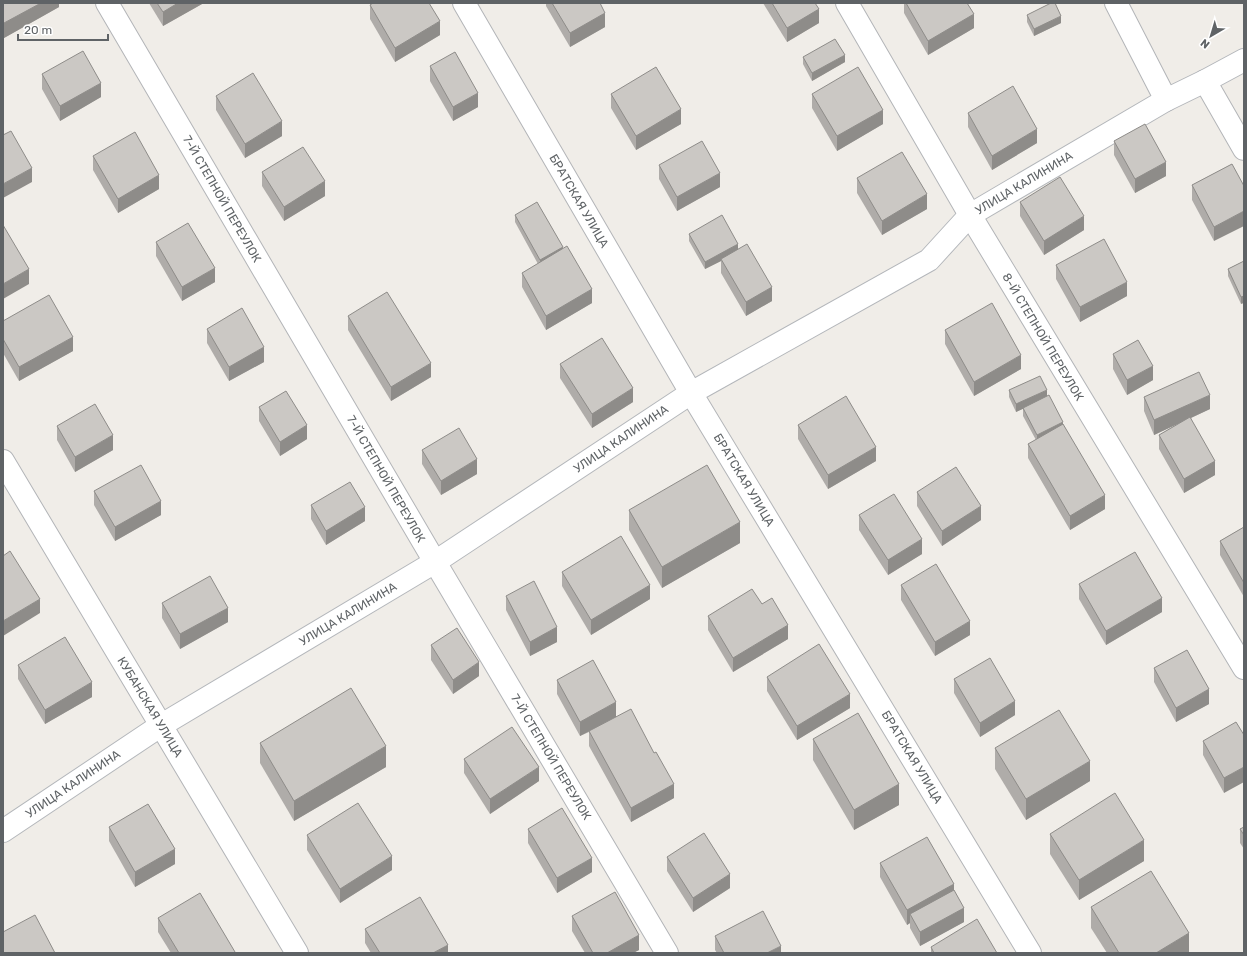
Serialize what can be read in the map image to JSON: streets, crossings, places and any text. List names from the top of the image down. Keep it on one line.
{"streets":{"street":["УЛИЦА КАЛИНИНА","7-Й СТЕПНОЙ ПЕРЕУЛОК","БРАТСКАЯ УЛИЦА","8-Й СТЕПНОЙ ПЕРЕУЛОК","КУБАНСКАЯ УЛИЦА"]},"crossings":[["УЛИЦА КАЛИНИНА","7-Й СТЕПНОЙ ПЕРЕУЛОК"],["УЛИЦА КАЛИНИНА","БРАТСКАЯ УЛИЦА"],["УЛИЦА КАЛИНИНА","8-Й СТЕПНОЙ ПЕРЕУЛОК"],["УЛИЦА КАЛИНИНА","КУБАНСКАЯ УЛИЦА"]],"scale_bar":"20 m","north":"bottom left"}
